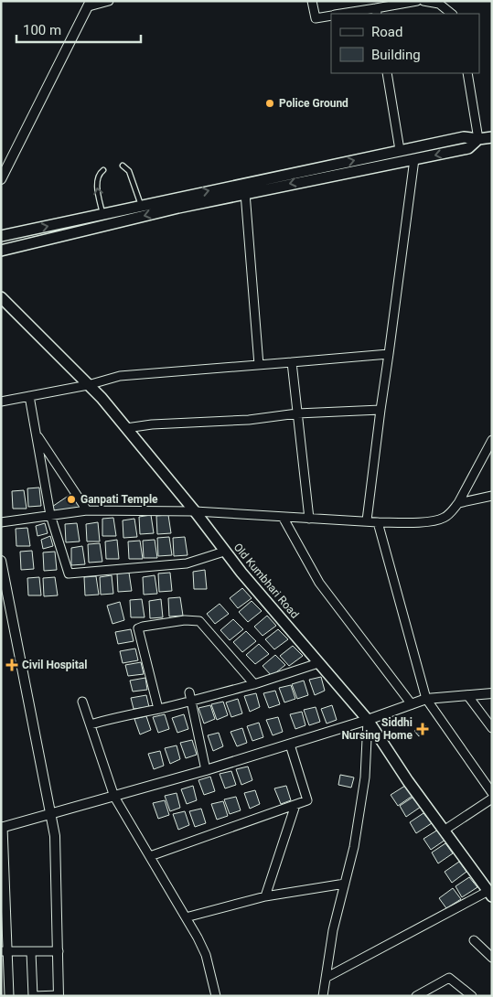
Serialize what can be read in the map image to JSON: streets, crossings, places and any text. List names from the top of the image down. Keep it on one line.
{"streets":{"main road":["Old Kumbhari Road"]},"places":{"other":["Police Ground","Ganpati Temple"],"health":["Civil Hospital","Siddhi Nursing Home"]},"legend":["Road","Building"],"scale_bar":"100 m"}
